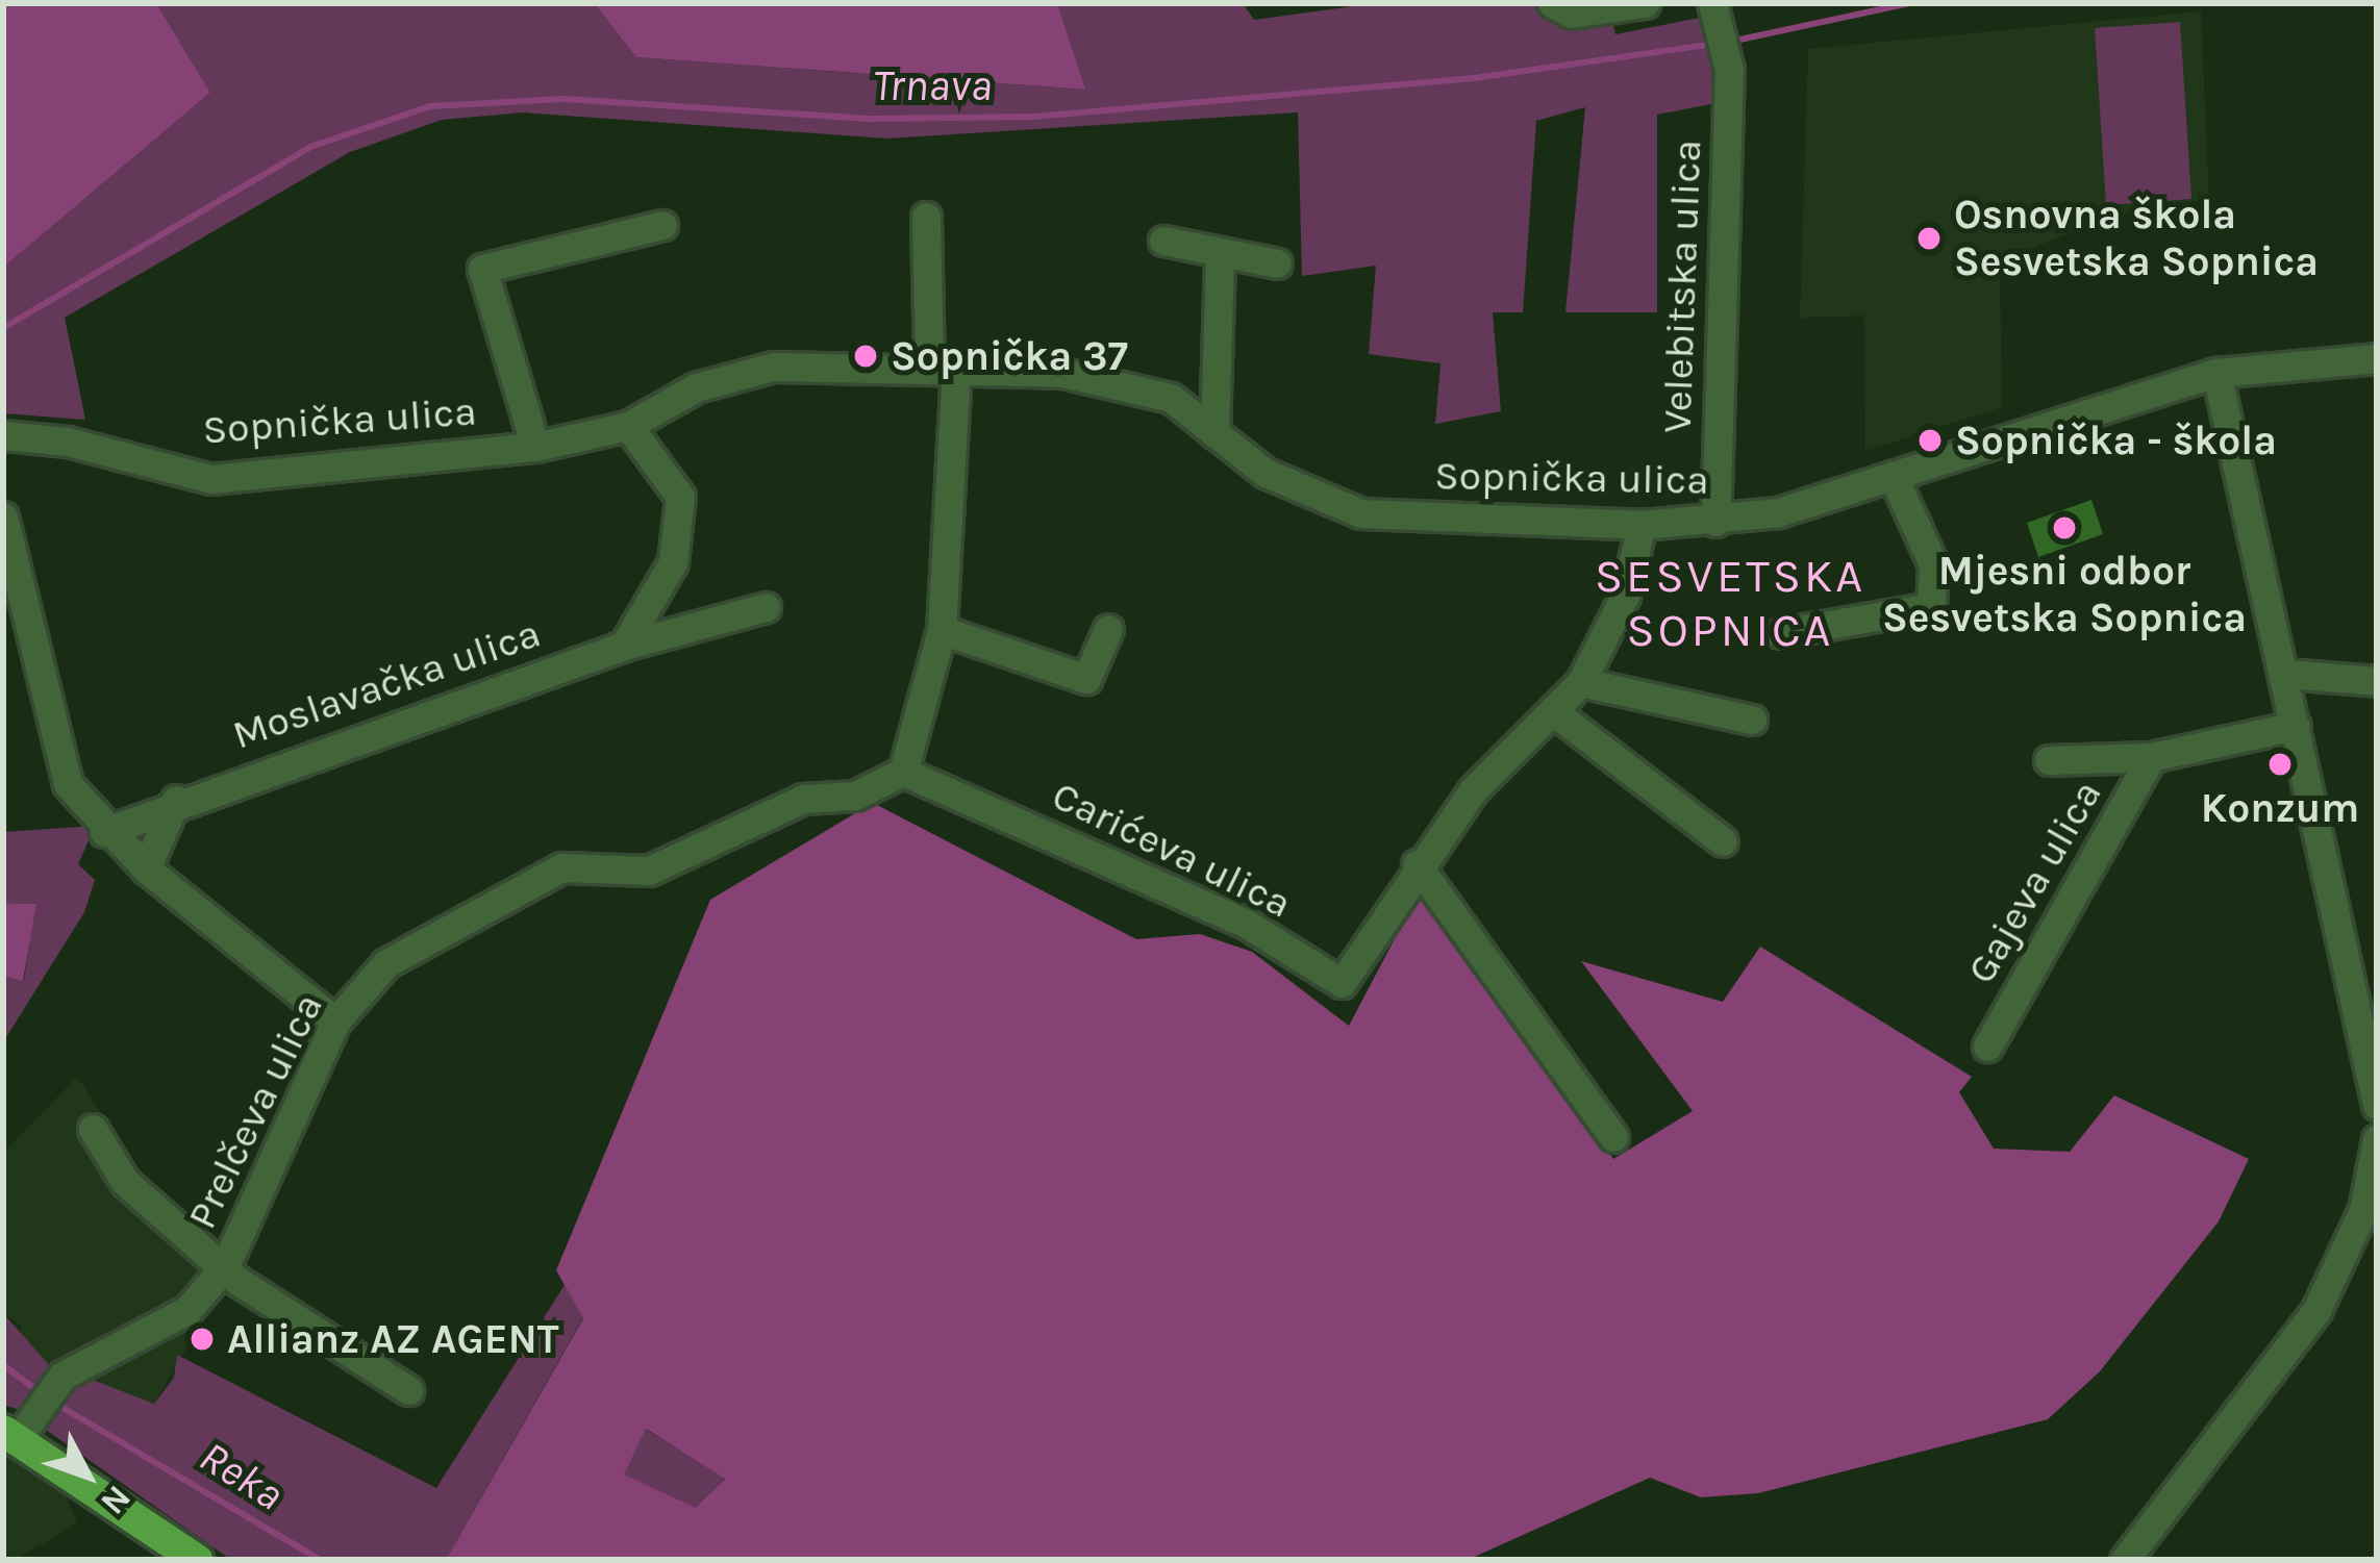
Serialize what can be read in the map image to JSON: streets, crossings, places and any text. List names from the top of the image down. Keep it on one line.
{"streets":{"street":["Velebitska ulica","Sopnička ulica","Moslavačka ulica","Carićeva ulica","Gajeva ulica","Prelčeva ulica"]},"crossings":[["Velebitska ulica","Sopnička ulica"],["Sopnička ulica","Carićeva ulica"],["Carićeva ulica","Prelčeva ulica"]],"districts":["SESVETSKA SOPNICA"],"water":["Trnava","Reka"],"places":["Osnovna škola Sesvetska Sopnica","Sopnička 37","Sopnička - škola","Mjesni odbor Sesvetska Sopnica","Konzum","Allianz AZ AGENT"],"north":"bottom right"}
